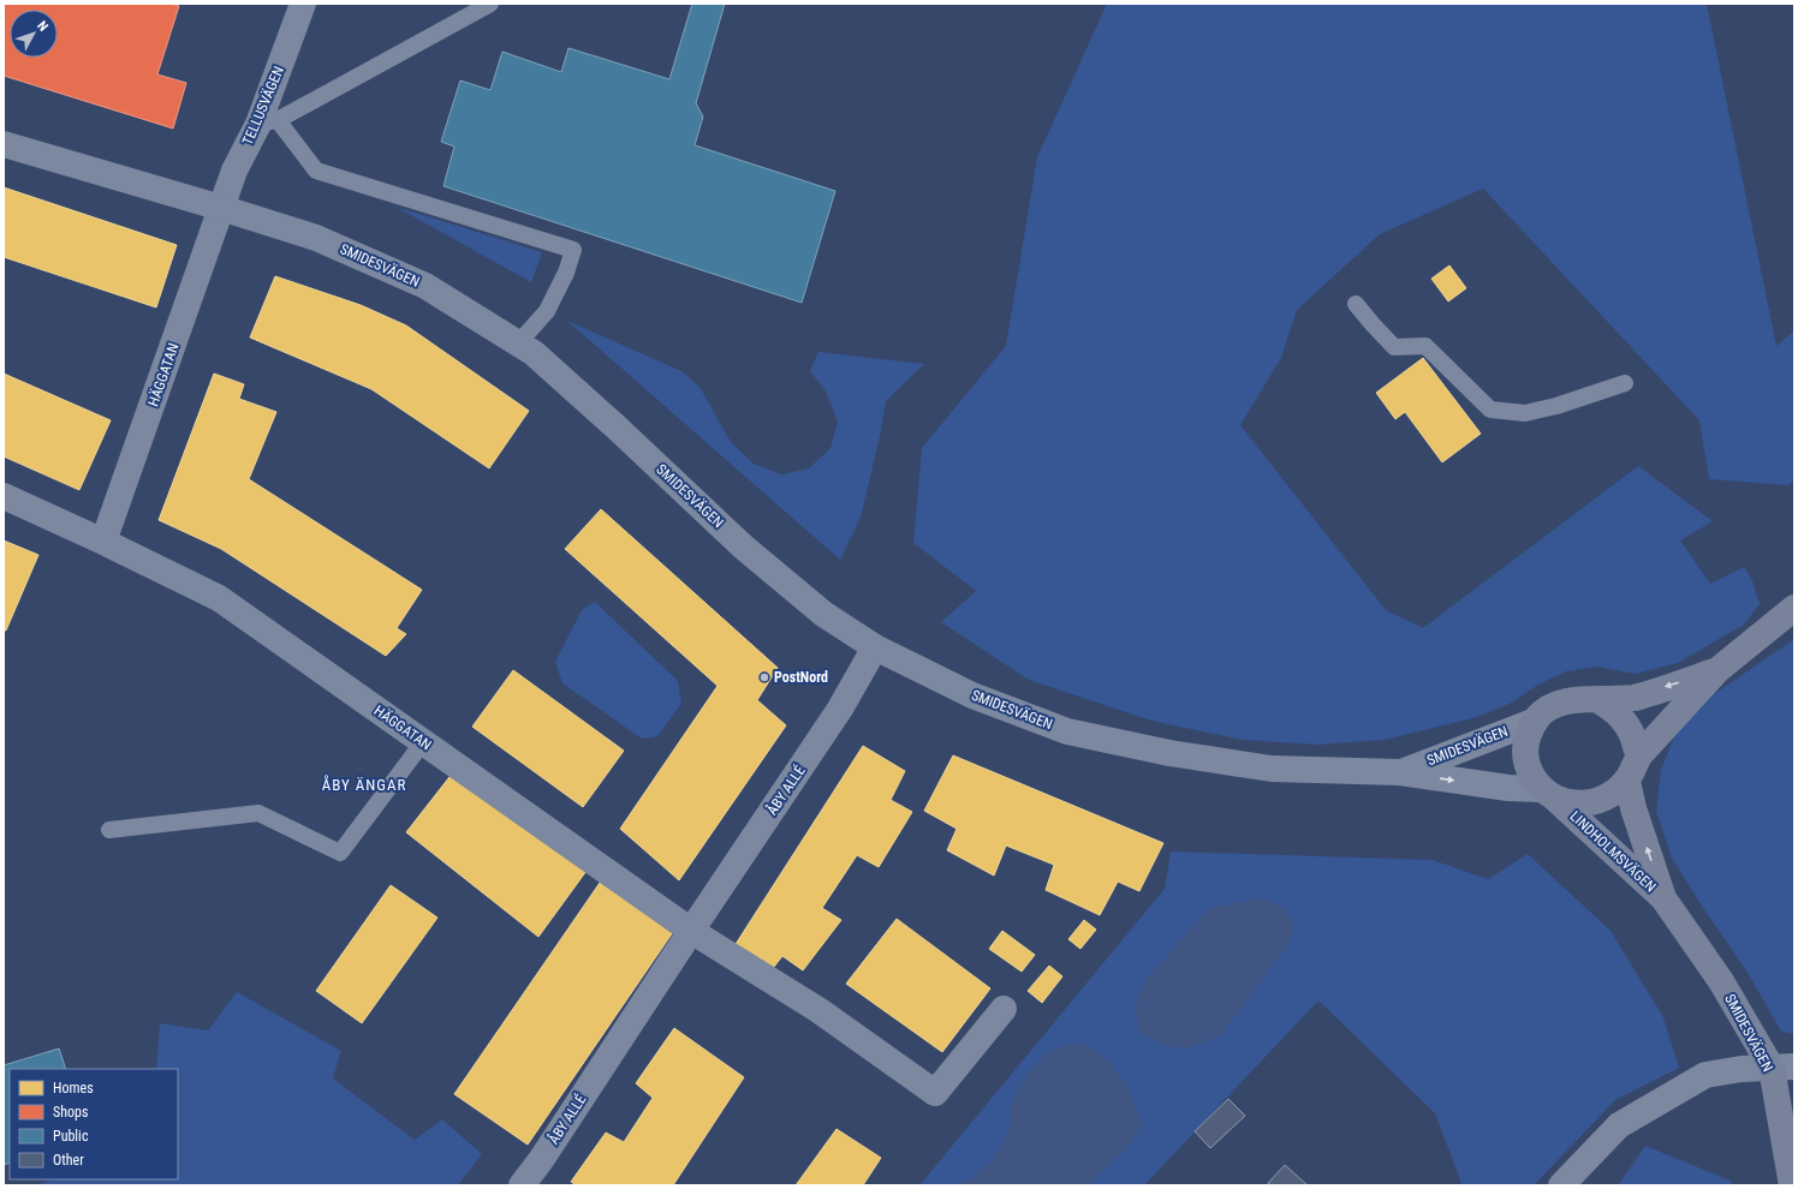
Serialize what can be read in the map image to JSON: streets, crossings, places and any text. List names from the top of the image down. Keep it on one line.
{"streets":{"main road":["SMIDESVÄGEN","LINDHOLMSVÄGEN"],"street":["TELLUSVÄGEN","HÄGGATAN","ÅBY ALLÉ"]},"crossings":[["TELLUSVÄGEN","SMIDESVÄGEN"],["TELLUSVÄGEN","HÄGGATAN"],["SMIDESVÄGEN","HÄGGATAN"],["SMIDESVÄGEN","ÅBY ALLÉ"],["SMIDESVÄGEN","LINDHOLMSVÄGEN"],["HÄGGATAN","ÅBY ALLÉ"]],"one_way":["LINDHOLMSVÄGEN"],"districts":["ÅBY ÄNGAR"],"places":["PostNord"],"legend":["Homes","Shops","Public","Other"],"north":"top right"}
